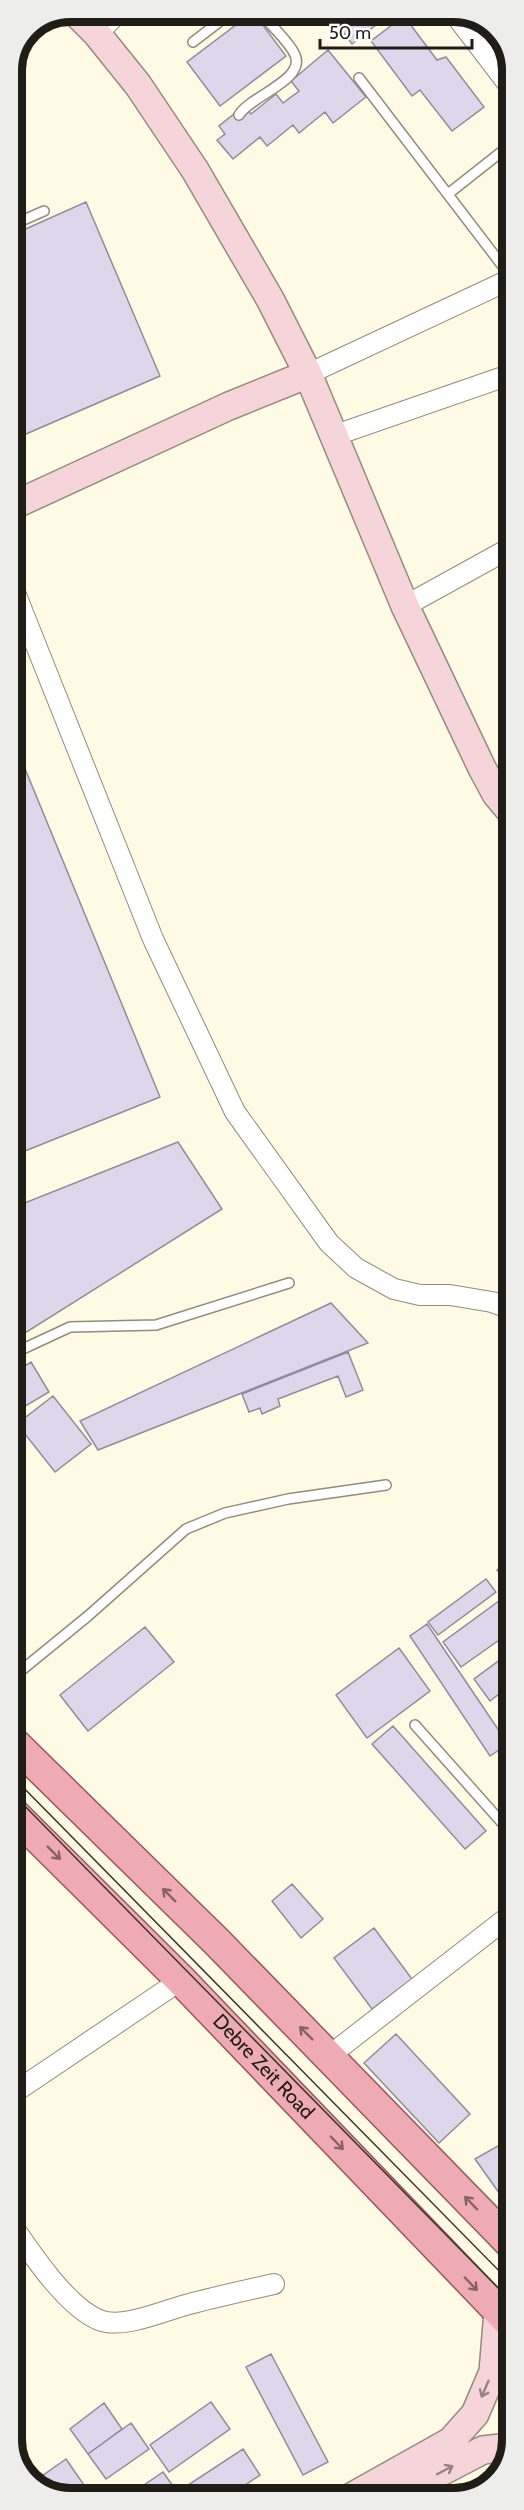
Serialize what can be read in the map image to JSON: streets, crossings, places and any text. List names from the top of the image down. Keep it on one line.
{"streets":{"main road":["Debre Zeit Road"]},"scale_bar":"50 m"}
